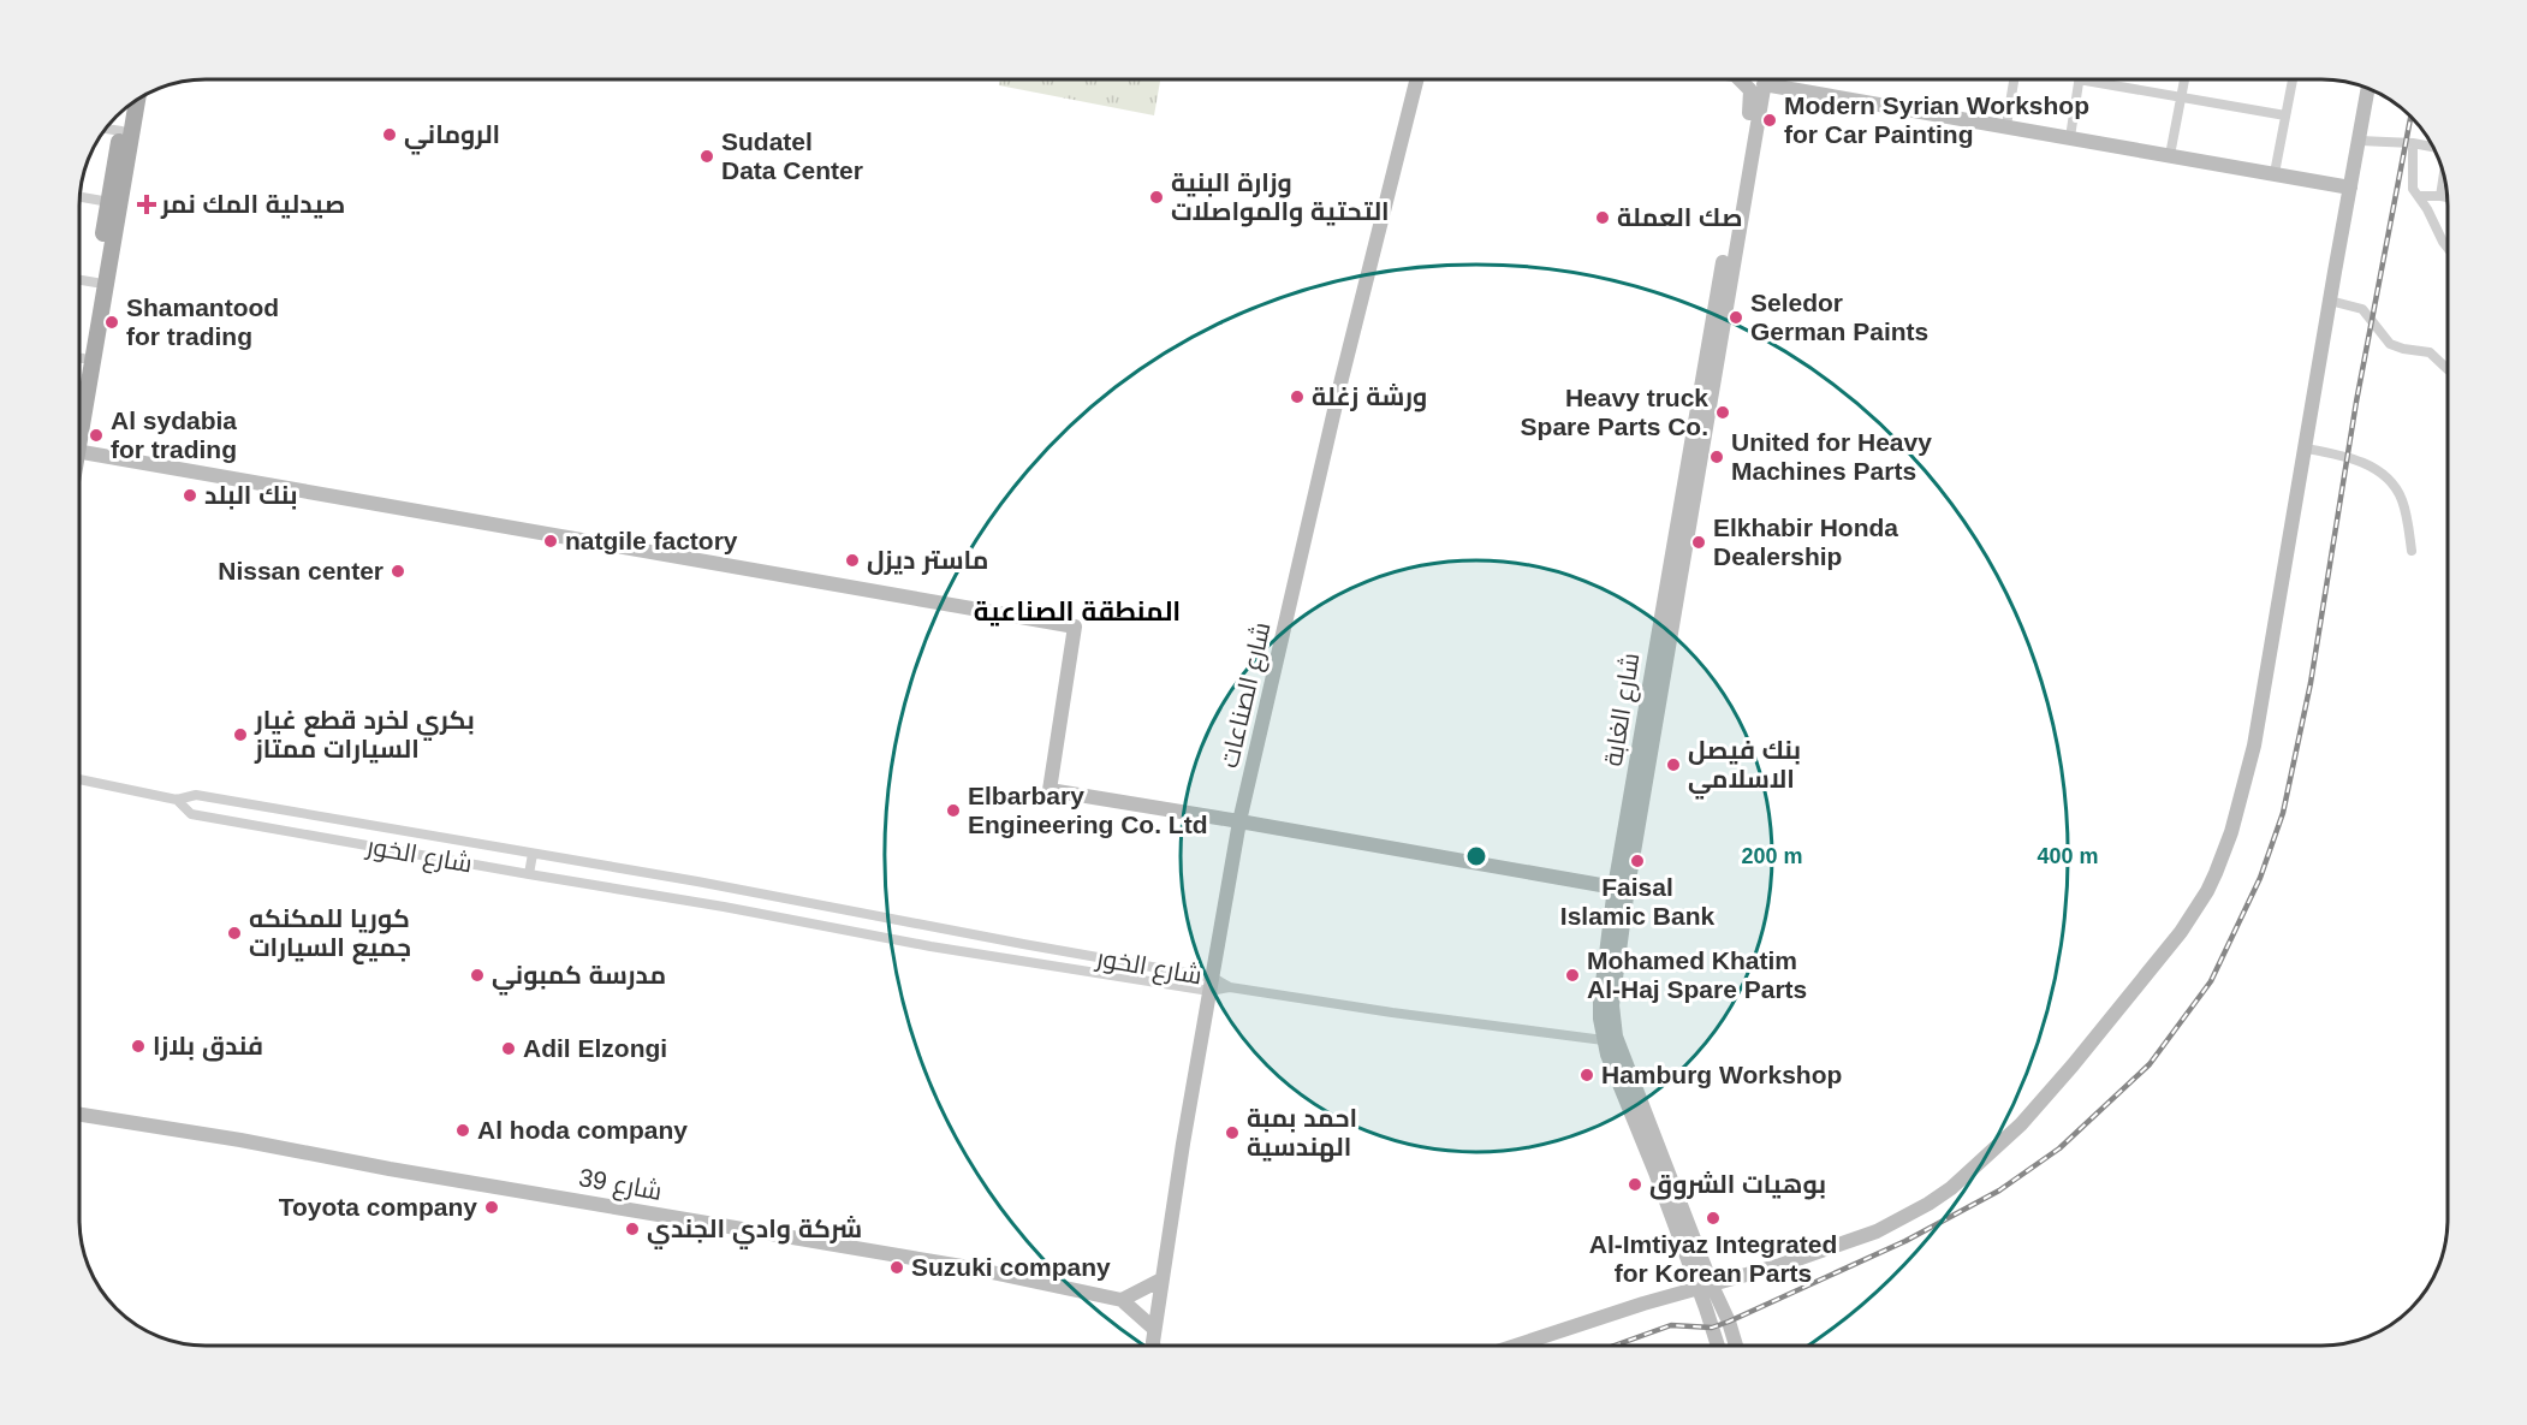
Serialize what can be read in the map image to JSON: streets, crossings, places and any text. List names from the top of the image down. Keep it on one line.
{"streets":{"street":["شارع الصناعات","شارع الغابة","شارع الخور","شارع 39"]},"crossings":[["شارع الصناعات","شارع الخور"],["شارع الصناعات","شارع 39"],["شارع الغابة","شارع الخور"]],"districts":["المنطقة الصناعية"],"places":{"other":["Modern Syrian Workshop for Car Painting","الروماني","Sudatel Data Center","وزارة البنية التحتية والمواصلات","صك العملة","Seledor German Paints","Shamantood for trading","ورشة زغلة","Heavy truck Spare Parts Co.","Al sydabia for trading","United for Heavy Machines Parts","بنك البلد","natgile factory","Elkhabir Honda Dealership","ماستر ديزل","Nissan center","بكري لخرد قطع غيار السيارات ممتاز","بنك فيصل الاسلامي","Elbarbary Engineering Co. Ltd","Faisal Islamic Bank","كوريا للمكنكه جميع السيارات","مدرسة كمبوني","Mohamed Khatim Al-Haj Spare Parts","فندق بلازا","Adil Elzongi","Hamburg Workshop","Al hoda company","احمد بمبة الهندسية","بوهيات الشروق","Toyota company","Al-Imtiyaz Integrated for Korean Parts","شركة وادي الجندي","Suzuki company"],"health":["صيدلية المك نمر"]},"rings":["200 m","400 m"]}
